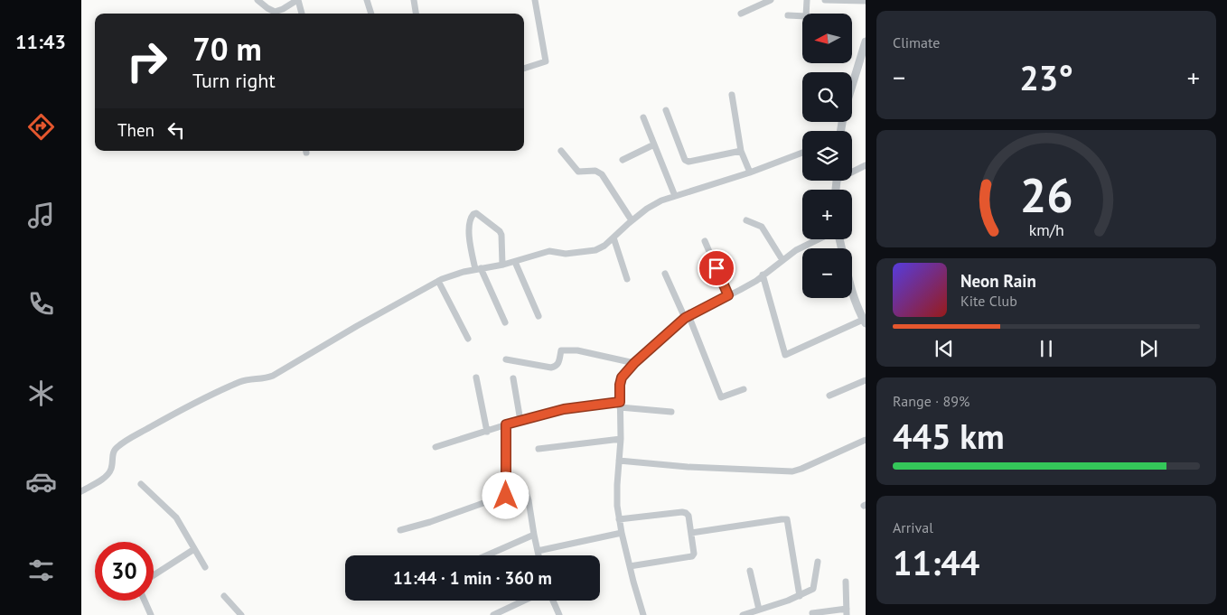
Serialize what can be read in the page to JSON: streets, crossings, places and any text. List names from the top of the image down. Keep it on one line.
{"north":"left","page":{"tabs":"11:43","tile":["Climate",["Range · 89%","445 km"],["Arrival","11:44"]],"map_buttons":["+","−"],"turn":["70 m","Turn right"],"heat":["−","23°","+"],"then":"Then","song":["Neon Rain","Kite Club"],"limit":"30","trip":"11:44 · 1 min · 360 m","gauge":["26","km/h"]}}
